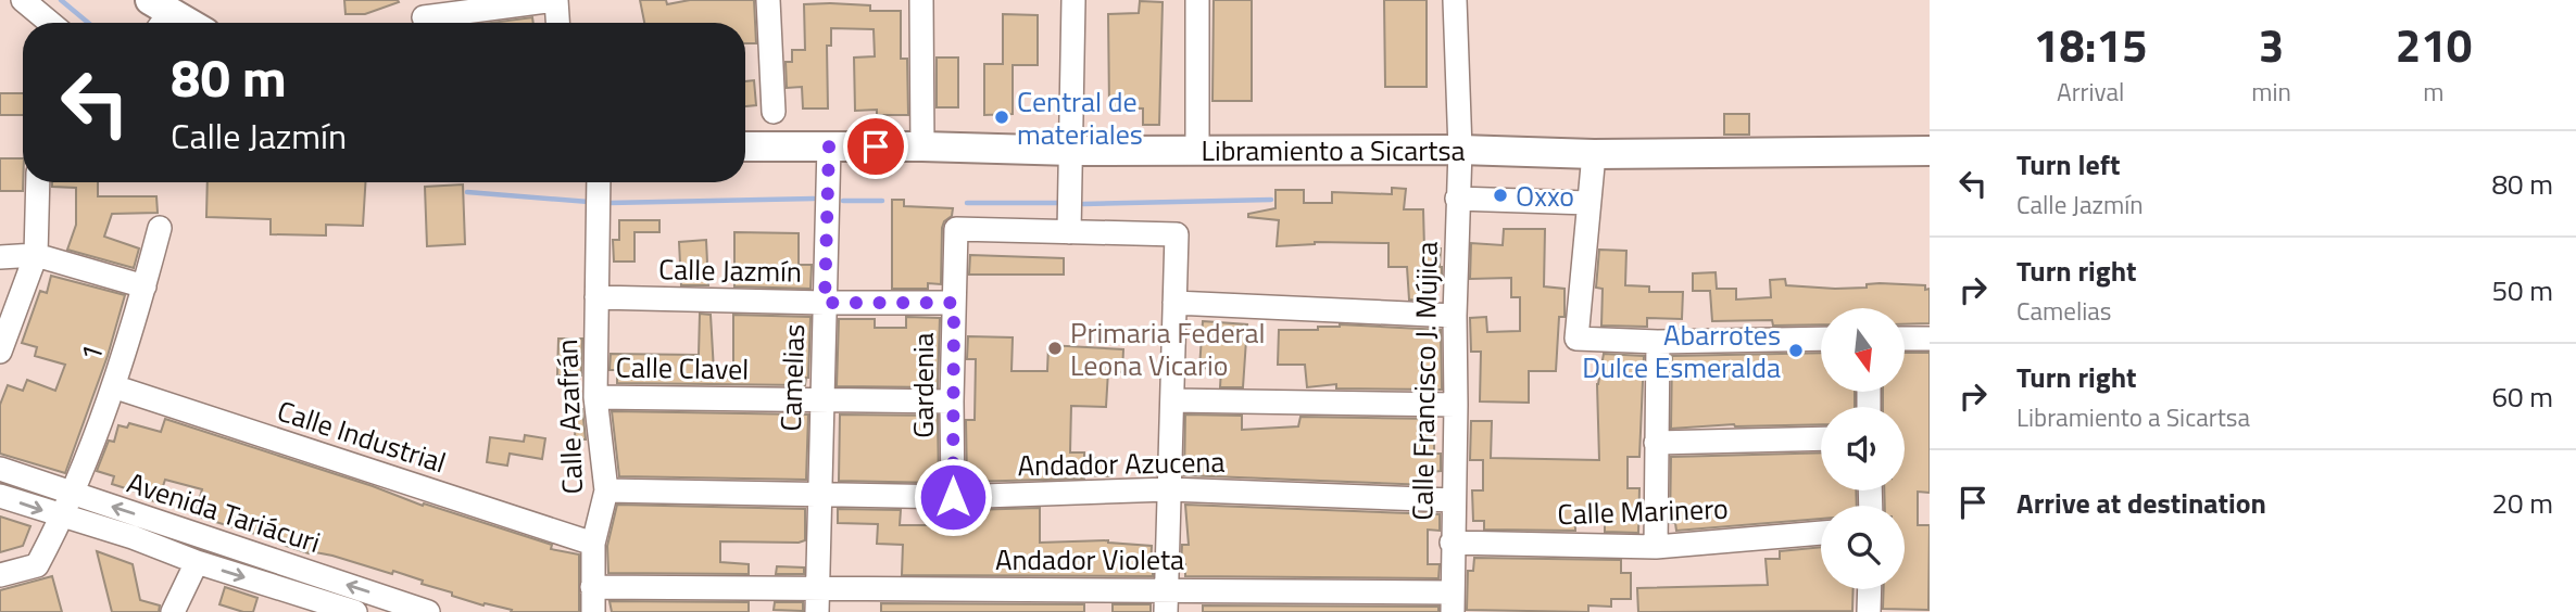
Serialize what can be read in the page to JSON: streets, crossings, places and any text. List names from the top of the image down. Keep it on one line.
{"streets":{"main road":["Libramiento a Sicartsa"],"street":["Calle Jazmín","1","Calle Clavel","Camelias","Calle Francisco J. Mújica","Gardenia","Calle Azafrán","Calle Industrial","Andador Azucena","Calle Marinero","Avenida Tariácuri","Andador Violeta"]},"crossings":[["Libramiento a Sicartsa","Camelias"],["Libramiento a Sicartsa","Calle Francisco J. Mújica"],["Calle Jazmín","Camelias"],["Calle Jazmín","Gardenia"],["Calle Jazmín","Calle Azafrán"],["1","Calle Industrial"],["1","Avenida Tariácuri"],["Calle Clavel","Camelias"],["Calle Clavel","Gardenia"],["Calle Clavel","Calle Azafrán"],["Camelias","Andador Azucena"],["Camelias","Andador Violeta"],["Calle Francisco J. Mújica","Andador Azucena"],["Calle Francisco J. Mújica","Calle Marinero"],["Calle Francisco J. Mújica","Andador Violeta"],["Gardenia","Andador Azucena"],["Calle Azafrán","Calle Industrial"],["Calle Azafrán","Andador Azucena"],["Calle Azafrán","Andador Violeta"]],"places":["Central de materiales","Oxxo","Primaria Federal Leona Vicario","Abarrotes Dulce Esmeralda"],"north":"bottom","page":{"eta":["18:15","Arrival","3","min","210","m"],"turn":["80 m","Calle Jazmín"],"list":[{"name":"Turn left","note":"Calle Jazmín","value":"80 m"},{"name":"Turn right","note":"Camelias","value":"50 m"},{"name":"Turn right","note":"Libramiento a Sicartsa","value":"60 m"},{"name":"Arrive at destination","value":"20 m"}]}}
